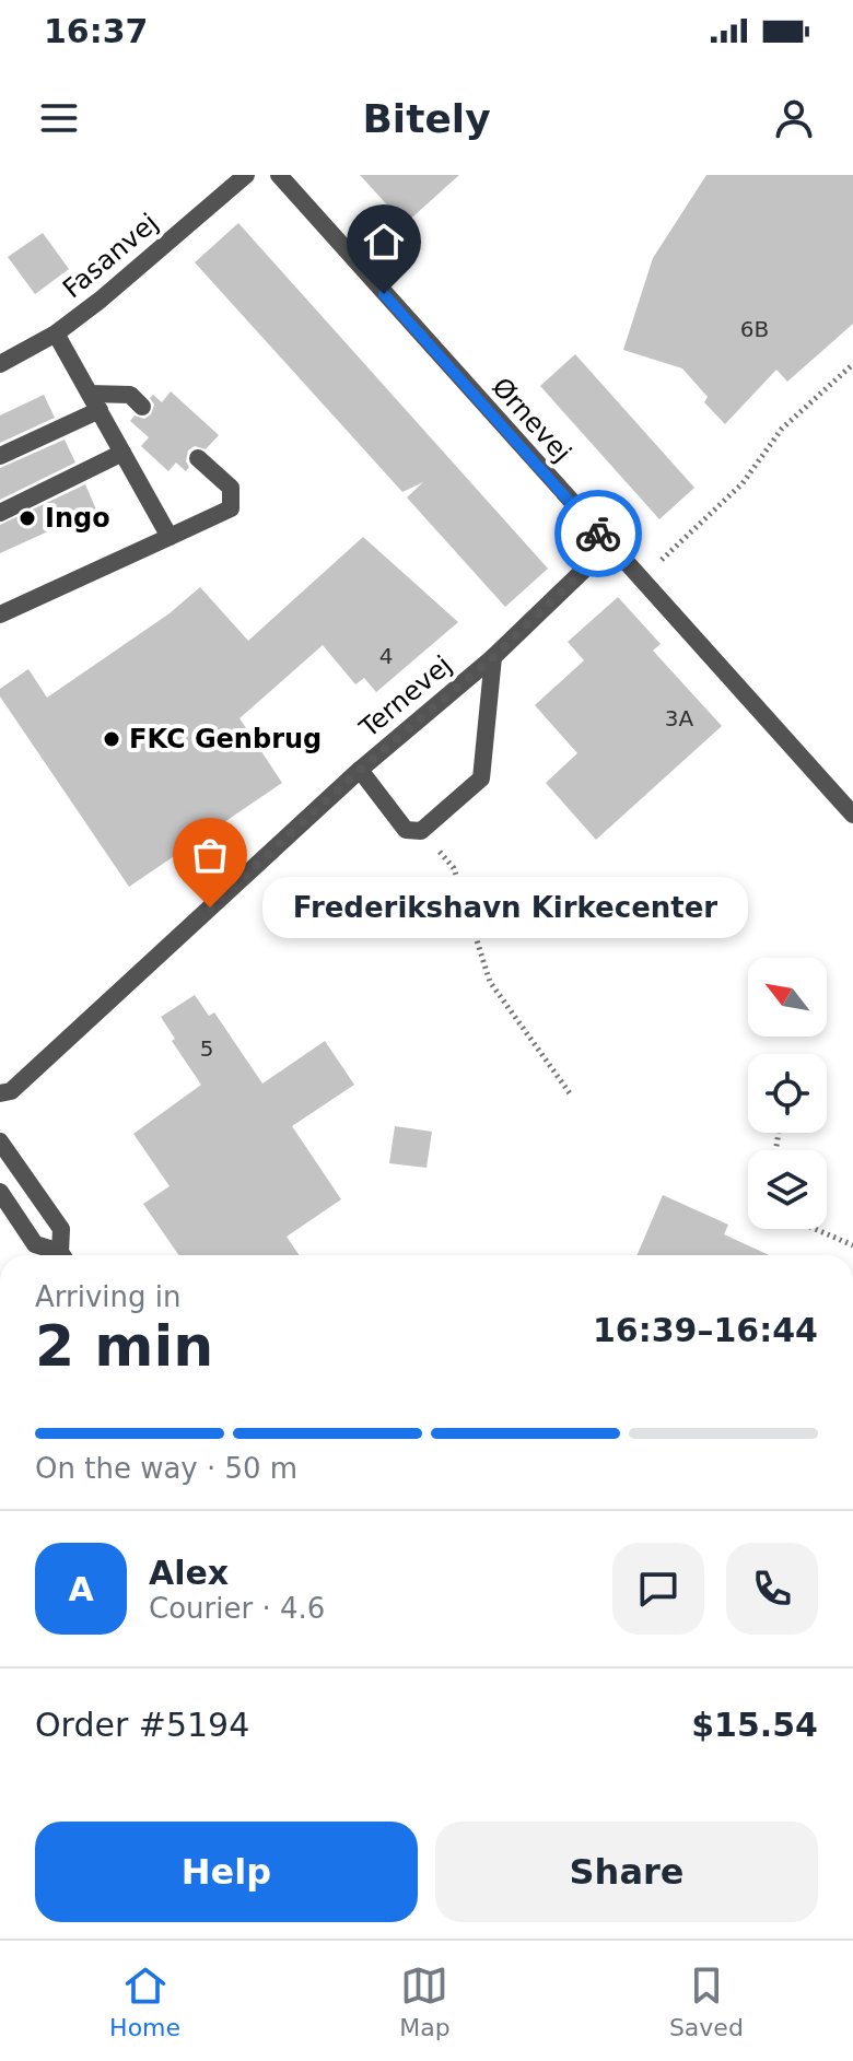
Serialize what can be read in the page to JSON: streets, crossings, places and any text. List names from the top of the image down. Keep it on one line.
{"streets":{"street":["Fasanvej","Ørnevej","Ternevej"]},"crossings":[["Ørnevej","Ternevej"]],"places":["Ingo","FKC Genbrug","Frederikshavn Kirkecenter"],"house_numbers":["6B","4","3A","5"],"north":"top left","page":{"status":"16:37","header":"Bitely","bubble":"Frederikshavn Kirkecenter","heading":["2 min","Arriving in","16:39–16:44"],"panel":["Alex","Courier · 4.6","Order #5194","$15.54"],"bar":"On the way · 50 m","round":"A","buttons":["Help","Share"],"tabs":["Home","Map","Saved"]}}
